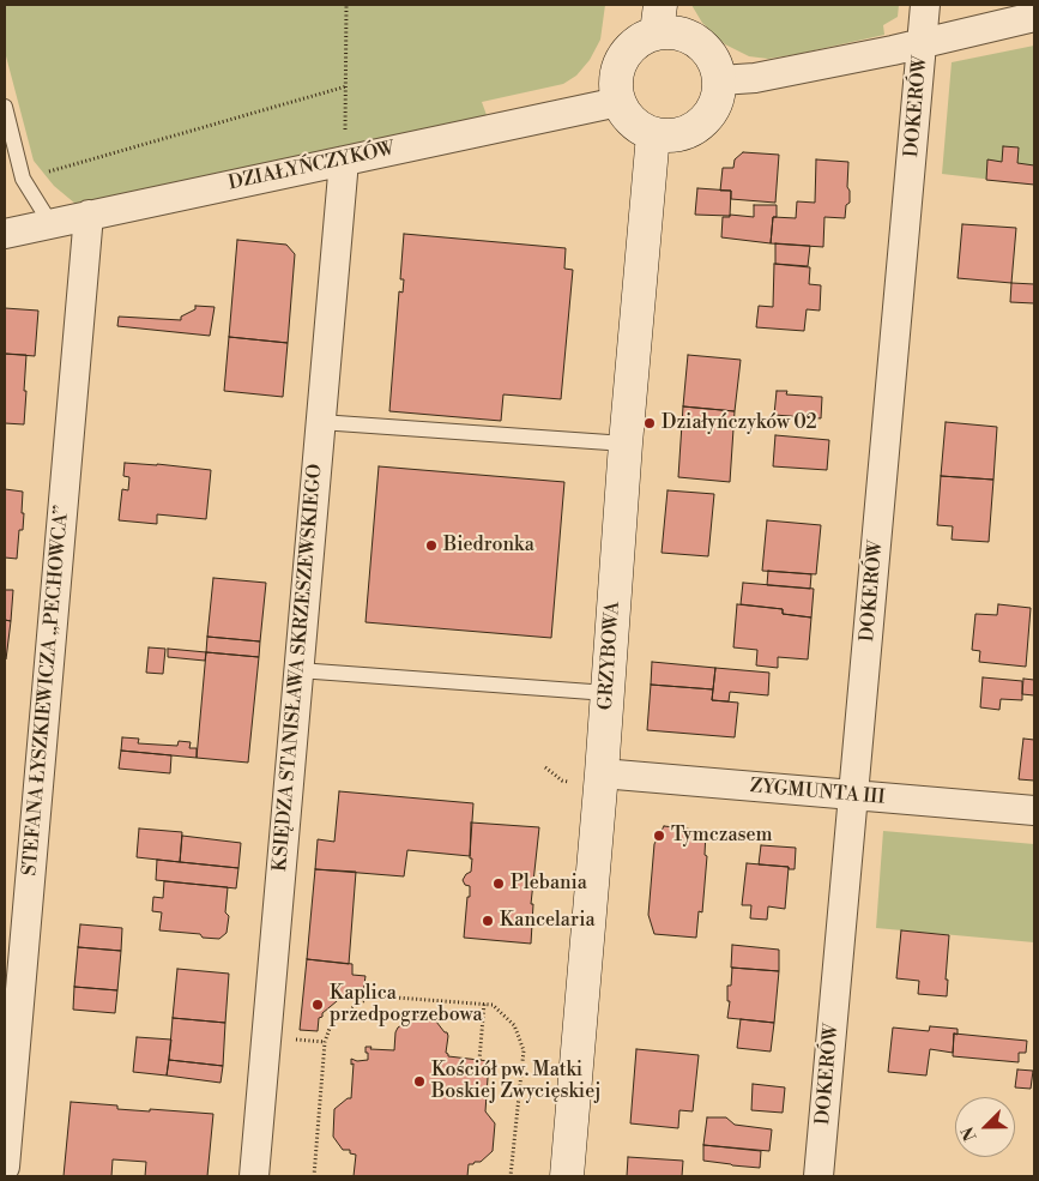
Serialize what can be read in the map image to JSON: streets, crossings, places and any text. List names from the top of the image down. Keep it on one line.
{"streets":{"street":["DOKERÓW","DZIAŁYŃCZYKÓW","GRZYBOWA","KSIĘDZA STANISŁAWA SKRZESZEWSKIEGO","STEFANA ŁYSZKIEWICZA „PECHOWCA”","ZYGMUNTA III"]},"crossings":[["DOKERÓW","ZYGMUNTA III"],["DZIAŁYŃCZYKÓW","GRZYBOWA"],["DZIAŁYŃCZYKÓW","KSIĘDZA STANISŁAWA SKRZESZEWSKIEGO"],["DZIAŁYŃCZYKÓW","STEFANA ŁYSZKIEWICZA „PECHOWCA”"],["GRZYBOWA","ZYGMUNTA III"]],"places":["Działyńczyków 02","Biedronka","Tymczasem","Plebania","Kancelaria","Kaplica przedpogrzebowa","Kościół pw. Matki Boskiej Zwycięskiej"],"north":"bottom left"}
